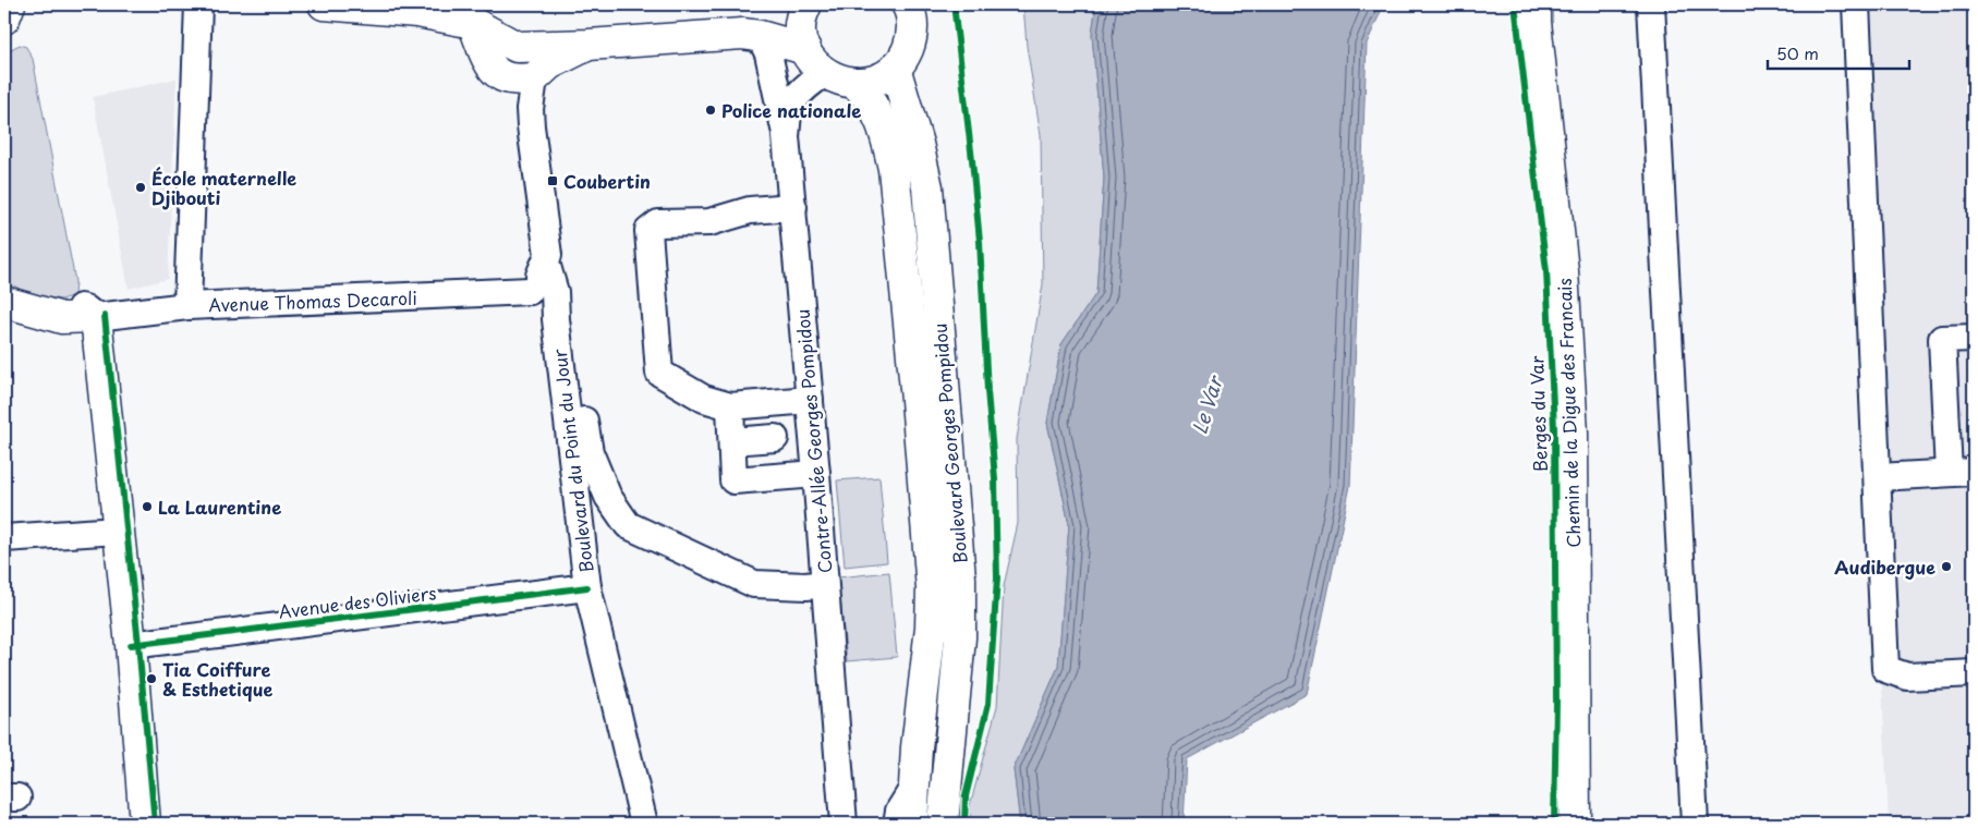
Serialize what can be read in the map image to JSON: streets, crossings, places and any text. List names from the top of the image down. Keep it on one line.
{"streets":{"main road":["Chemin de la Digue des Francais","Boulevard Georges Pompidou"],"street":["Avenue Thomas Decaroli","Contre-Allée Georges Pompidou","Boulevard du Point du Jour","Avenue des Oliviers"],"cycle path":["Berges du Var"]},"crossings":[["Avenue Thomas Decaroli","Boulevard du Point du Jour"],["Boulevard du Point du Jour","Avenue des Oliviers"]],"water":["Le Var"],"places":{"other":["Police nationale","École maternelle Djibouti","La Laurentine","Audibergue","Tia Coiffure & Esthetique"],"transit":["Coubertin"]},"scale_bar":"50 m"}
